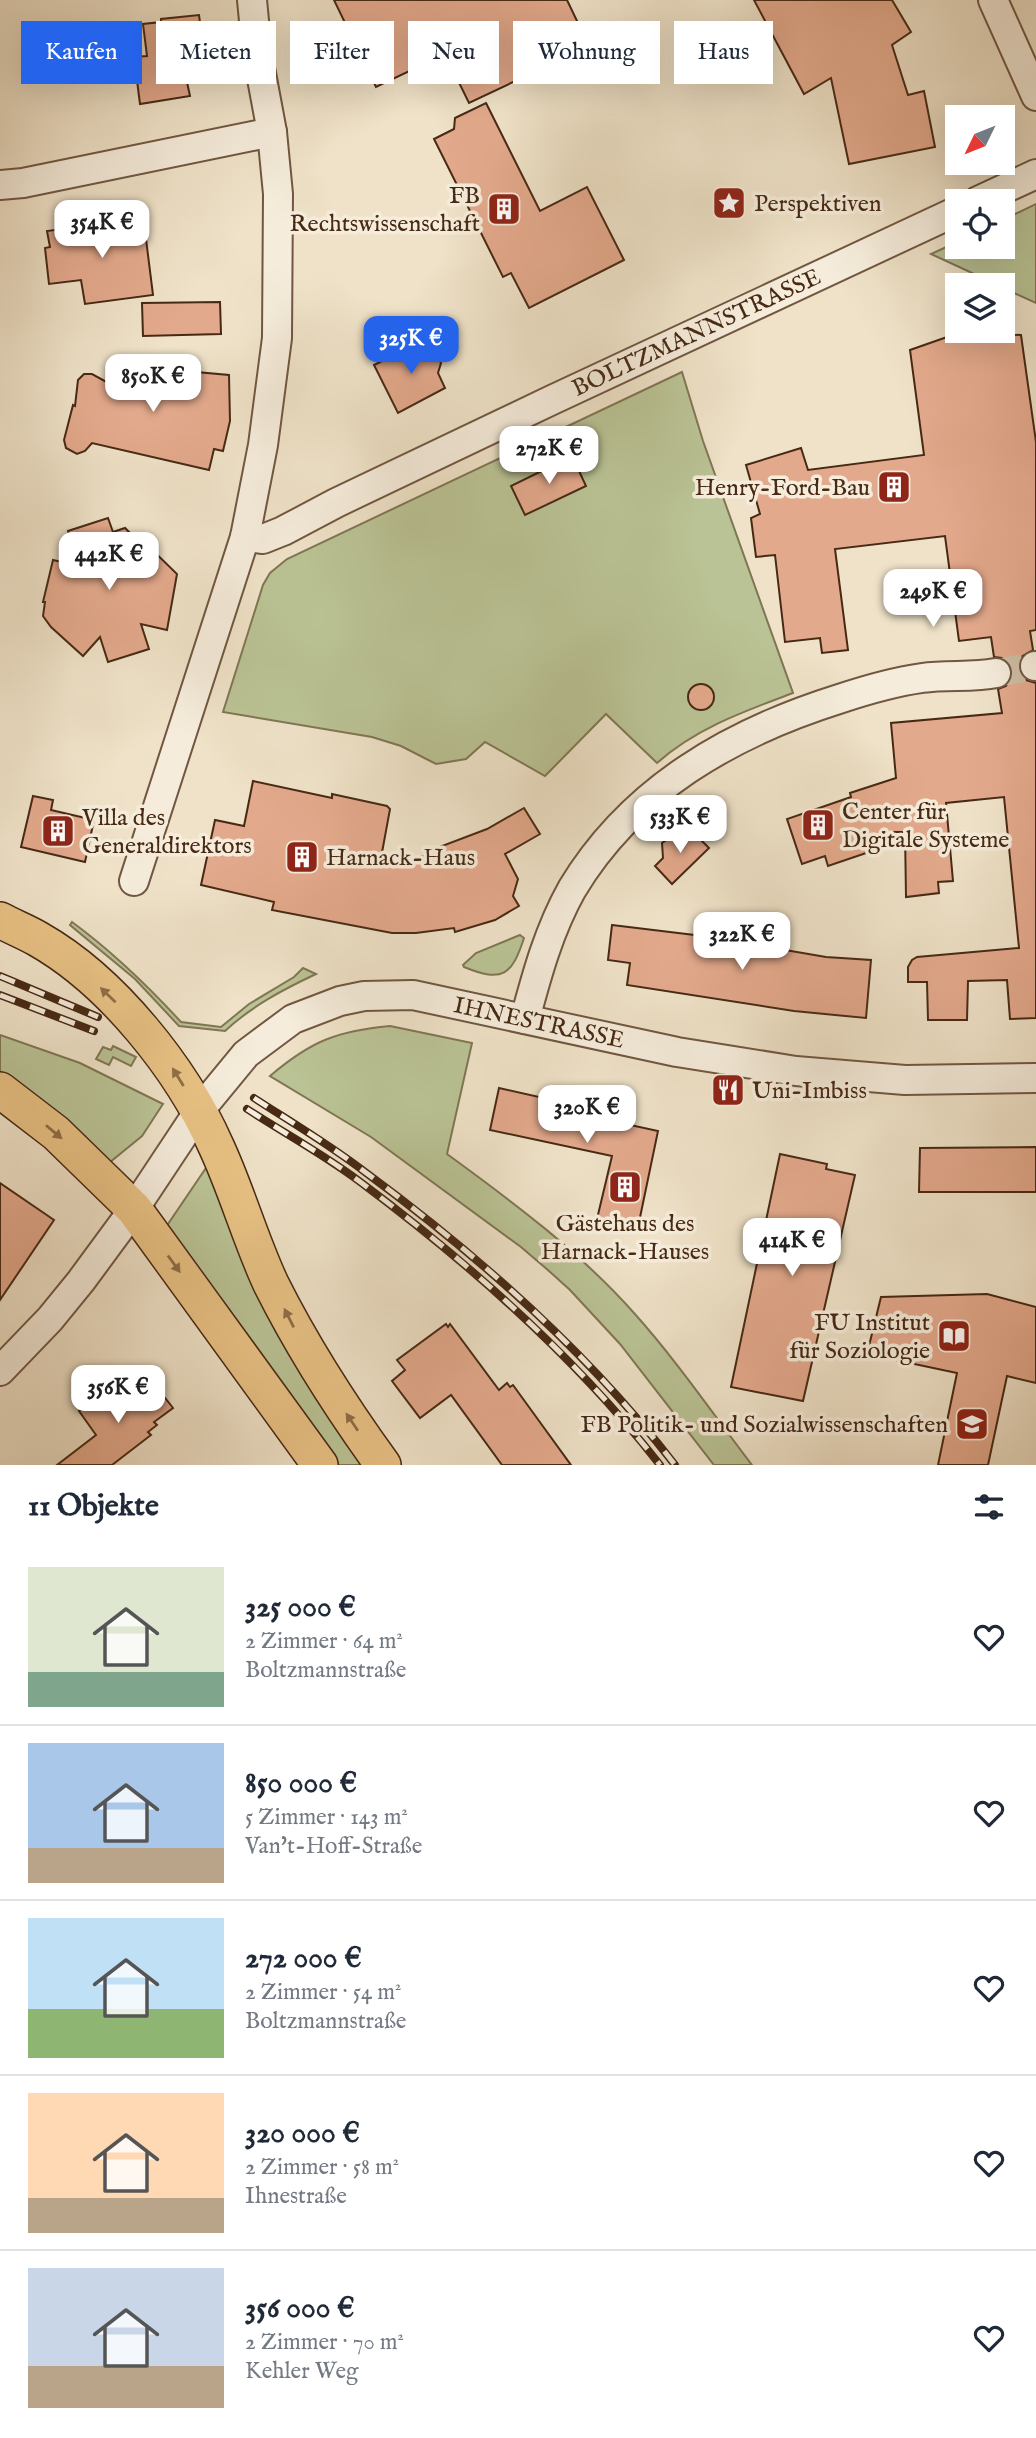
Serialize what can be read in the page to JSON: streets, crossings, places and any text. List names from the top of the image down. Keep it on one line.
{"streets":{"street":["BOLTZMANNSTRASSE","IHNESTRASSE"]},"places":{"place":["Perspektiven"],"building":["FB Rechtswissenschaft","Henry-Ford-Bau","Center für Digitale Systeme","Villa des Generaldirektors","Harnack-Haus","Gästehaus des Harnack-Hauses"],"restaurant":["Uni-Imbiss"],"library":["FU Institut für Soziologie"],"school or university":["FB Politik- und Sozialwissenschaften"]},"north":"bottom left","page":{"chip":["Kaufen","Mieten","Filter","Neu","Wohnung","Haus"],"price":["354K €","325K €","850K €","272K €","442K €","249K €","533K €","322K €","320K €","414K €","356K €"],"heading":"11 Objekte","list":[{"name":"325 000 €","note":"2 Zimmer · 64 m² · Boltzmannstraße"},{"name":"850 000 €","note":"5 Zimmer · 143 m² · Van't-Hoff-Straße"},{"name":"272 000 €","note":"2 Zimmer · 54 m² · Boltzmannstraße"},{"name":"320 000 €","note":"2 Zimmer · 58 m² · Ihnestraße"},{"name":"356 000 €","note":"2 Zimmer · 70 m² · Kehler Weg"}]}}
